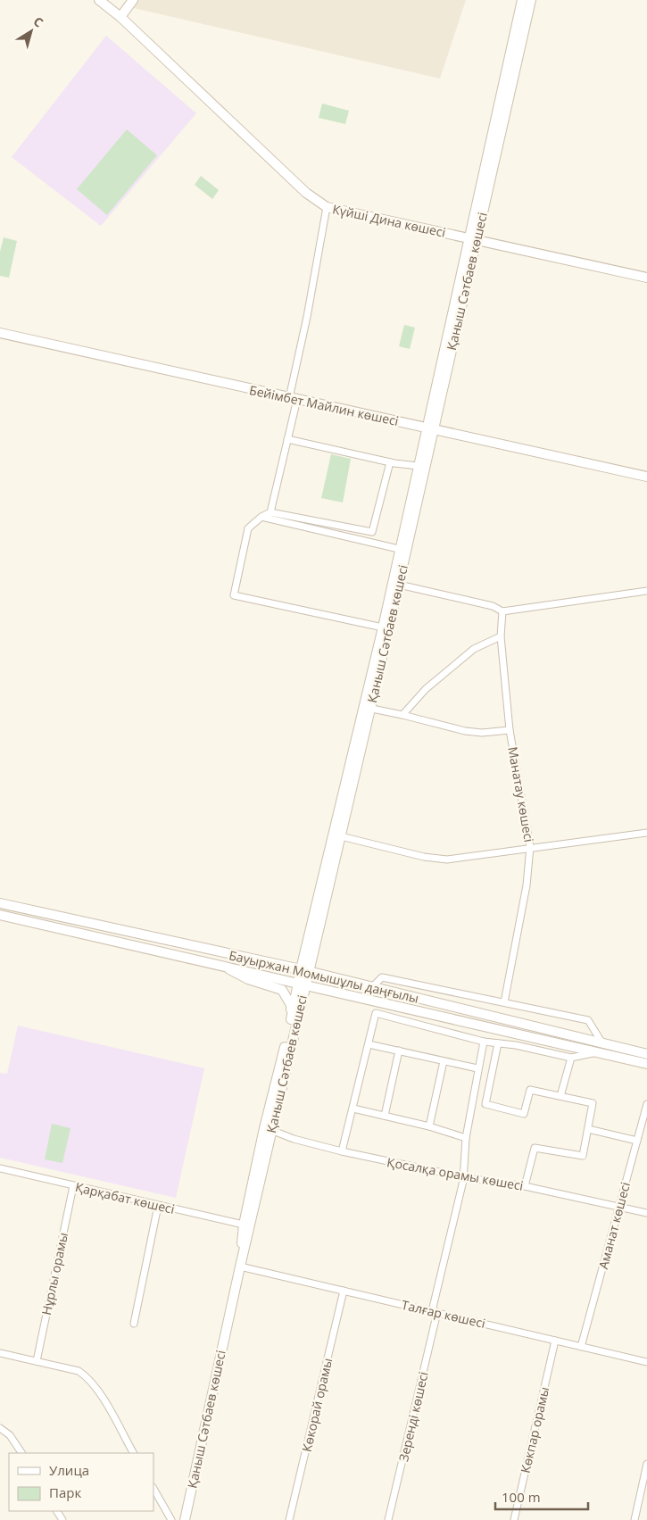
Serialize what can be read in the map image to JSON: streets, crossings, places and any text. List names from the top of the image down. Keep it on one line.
{"streets":{"main road":["Күйші Дина көшесі","Қаныш Сәтбаев көшесі","Бейімбет Майлин көшесі","Бауыржан Момышұлы даңғылы"],"street":["Манатау көшесі","Қосалқа орамы көшесі","Қарқабат көшесі","Аманат көшесі","Нұрлы орамы","Талғар көшесі","Көкорай орамы","Зеренді көшесі","Көкпар орамы"]},"crossings":[["Күйші Дина көшесі","Қаныш Сәтбаев көшесі"],["Қаныш Сәтбаев көшесі","Бейімбет Майлин көшесі"],["Қаныш Сәтбаев көшесі","Бауыржан Момышұлы даңғылы"],["Қаныш Сәтбаев көшесі","Қосалқа орамы көшесі"],["Қаныш Сәтбаев көшесі","Қарқабат көшесі"],["Қаныш Сәтбаев көшесі","Талғар көшесі"],["Қосалқа орамы көшесі","Аманат көшесі"],["Қосалқа орамы көшесі","Зеренді көшесі"],["Қарқабат көшесі","Нұрлы орамы"],["Аманат көшесі","Талғар көшесі"],["Талғар көшесі","Көкорай орамы"],["Талғар көшесі","Зеренді көшесі"],["Талғар көшесі","Көкпар орамы"]],"legend":["Улица","Парк"],"scale_bar":"100 m","north":"top right"}
